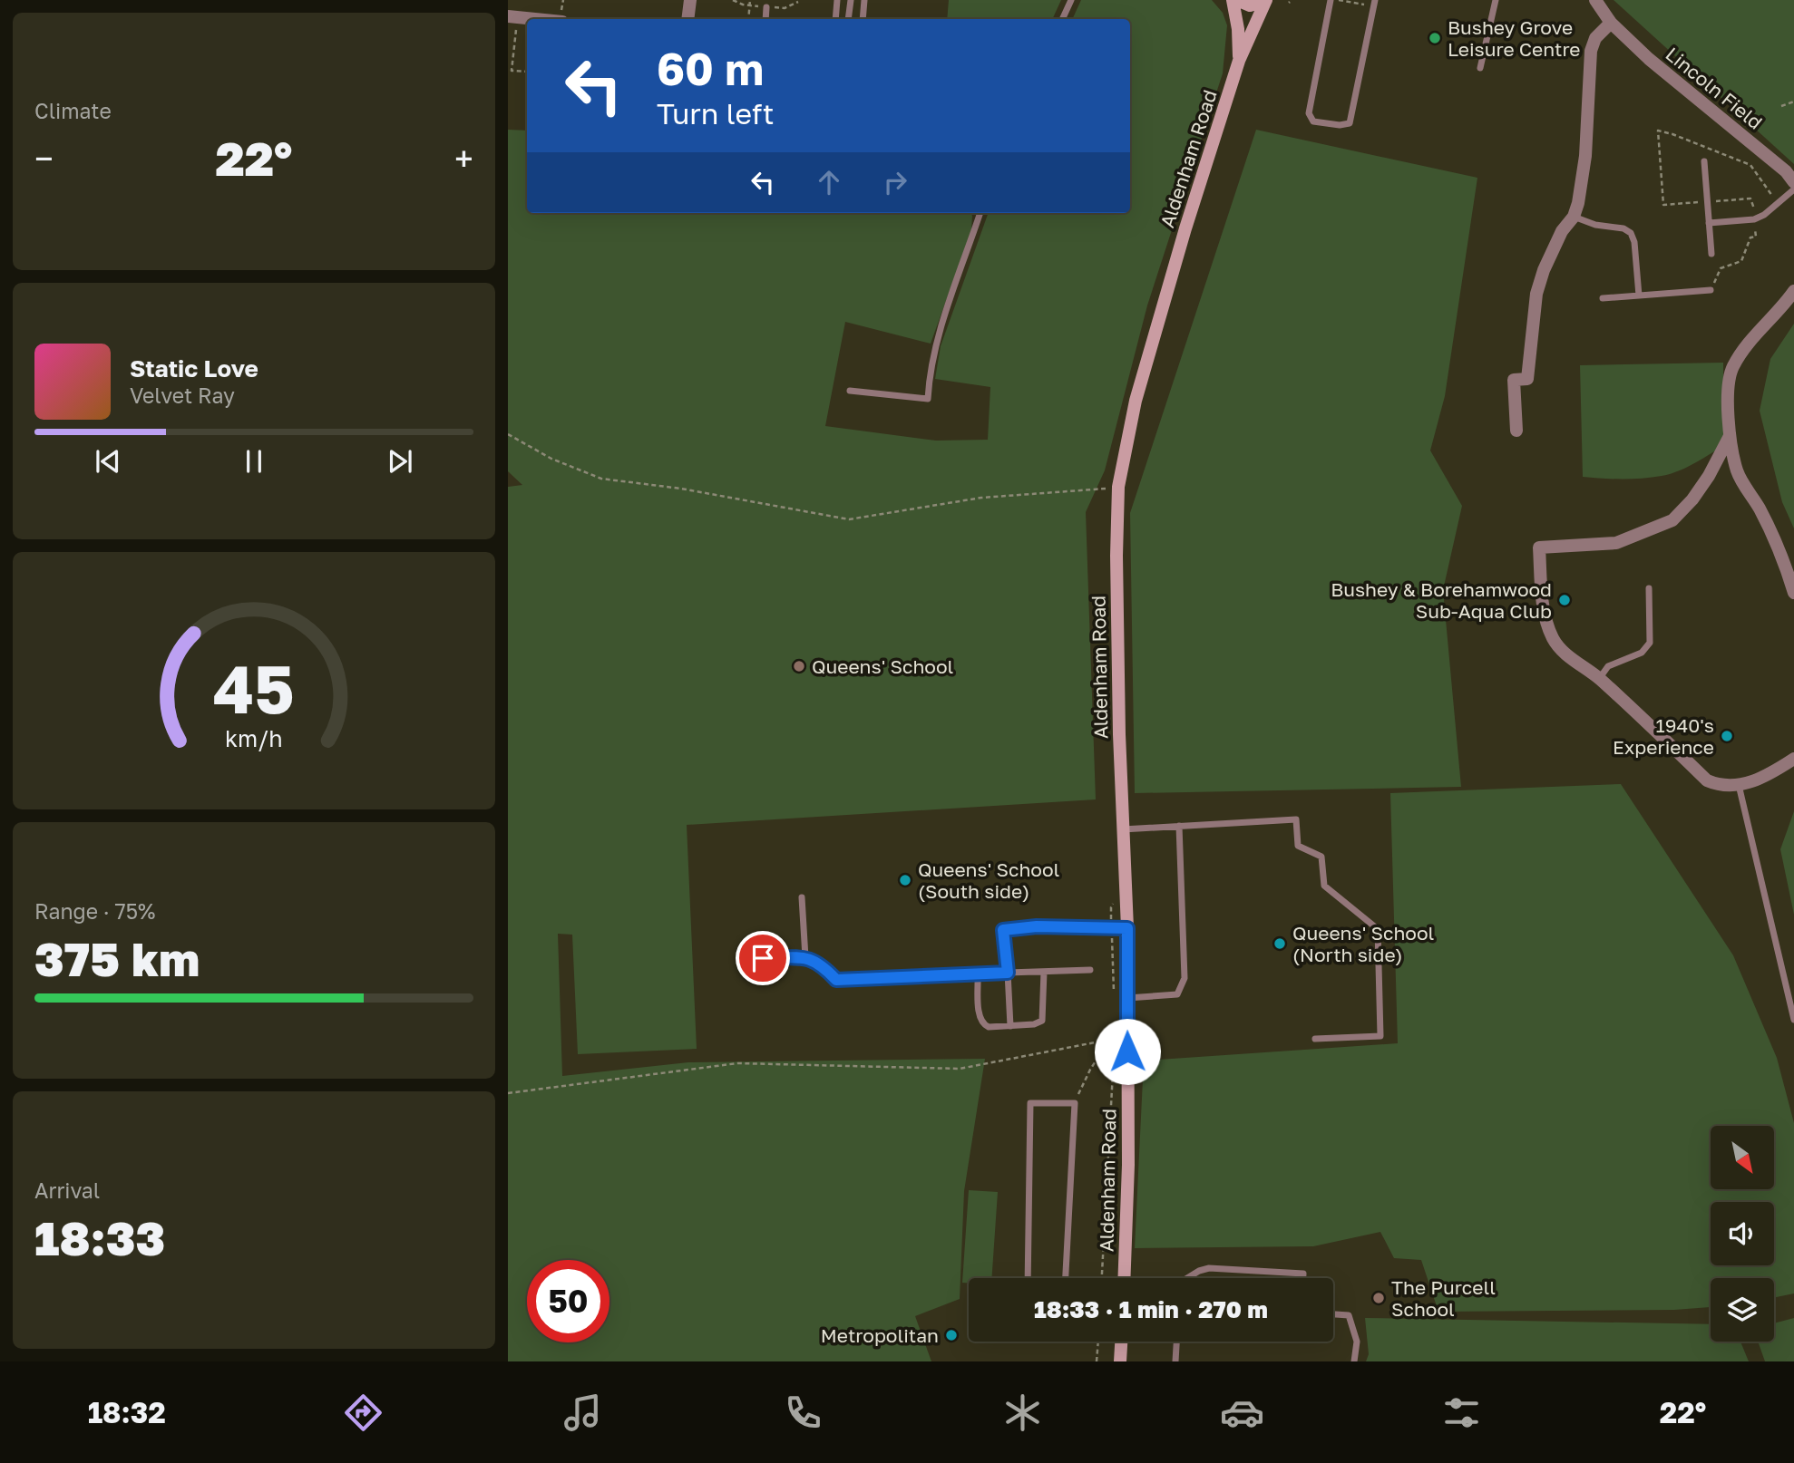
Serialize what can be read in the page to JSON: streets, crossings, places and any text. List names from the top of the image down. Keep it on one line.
{"streets":{"main road":["Aldenham Road"],"street":["Lincoln Field"]},"places":["Bushey Grove Leisure Centre","Bushey & Borehamwood Sub-Aqua Club","Queens' School","1940's Experience","Queens' School (South side)","Queens' School (North side)","The Purcell School","Metropolitan"],"north":"bottom right","page":{"tile":["Climate",["Range · 75%","375 km"],["Arrival","18:33"]],"turn":["60 m","Turn left"],"heat":["−","22°","+"],"song":["Static Love","Velvet Ray"],"limit":"50","trip":"18:33 · 1 min · 270 m","tabs":["18:32","22°"],"gauge":["45","km/h"]}}
